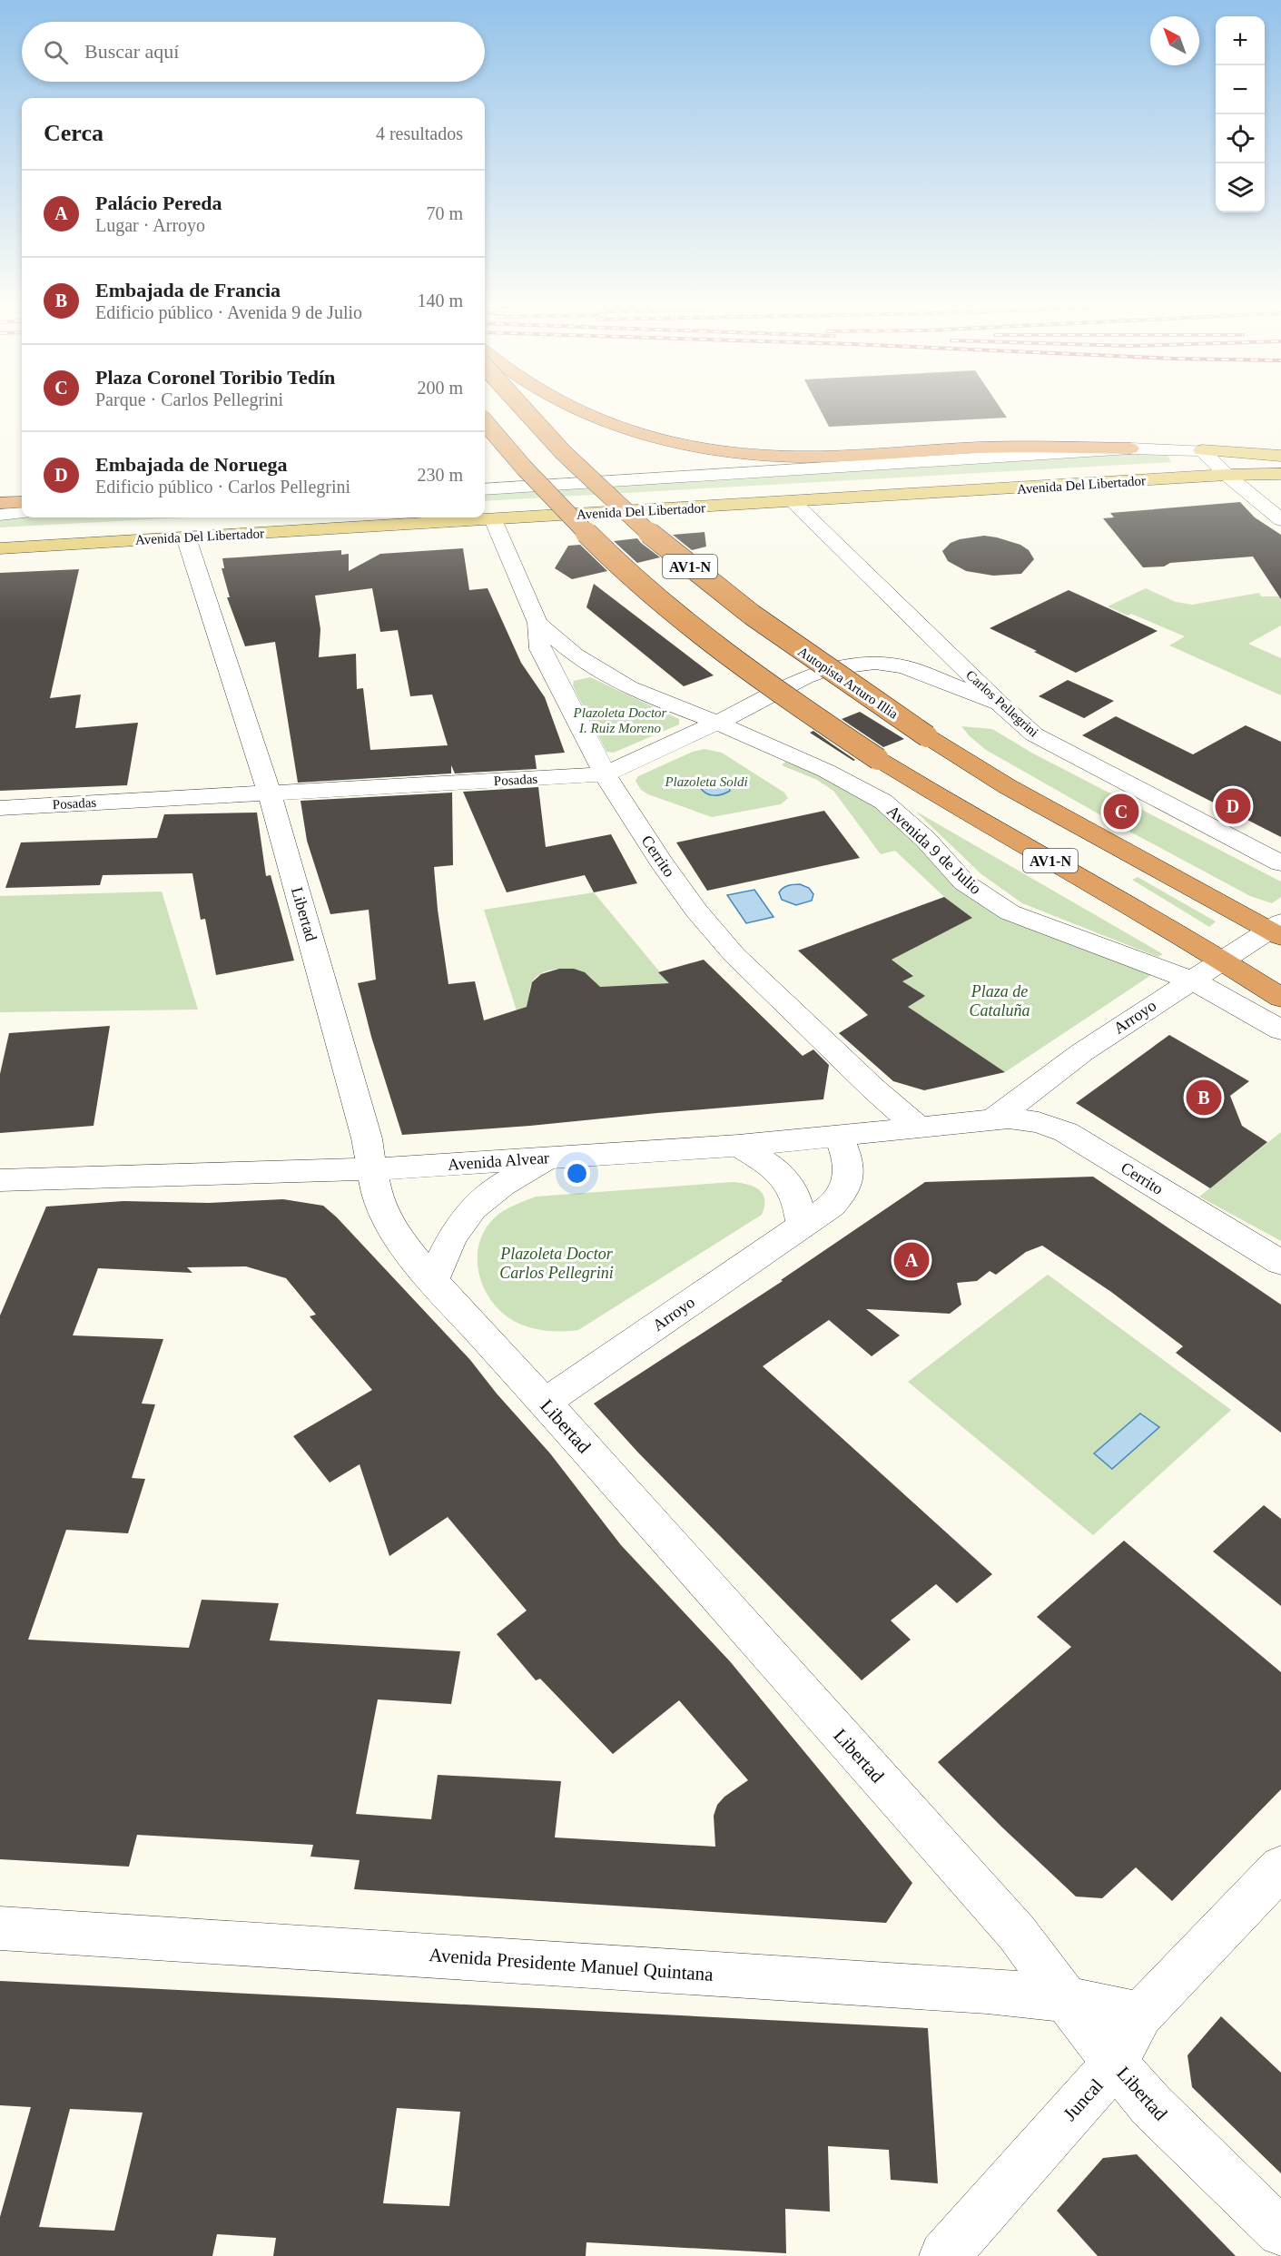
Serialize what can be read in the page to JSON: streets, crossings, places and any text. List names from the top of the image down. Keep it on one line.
{"streets":{"highway":["AV1-N","Autopista Arturo Illia"],"main road":["Avenida Del Libertador"],"street":["Carlos Pellegrini","Posadas","Avenida 9 de Julio","Cerrito","Libertad","Arroyo","Avenida Alvear","Avenida Presidente Manuel Quintana","Juncal"]},"crossings":[["Avenida Del Libertador","Carlos Pellegrini"],["Avenida Del Libertador","Cerrito"],["Avenida Del Libertador","Libertad"],["AV1-N","Arroyo"],["Autopista Arturo Illia","Arroyo"],["Carlos Pellegrini","Posadas"],["Posadas","Avenida 9 de Julio"],["Posadas","Cerrito"],["Posadas","Libertad"],["Avenida 9 de Julio","Cerrito"],["Avenida 9 de Julio","Arroyo"],["Cerrito","Arroyo"],["Cerrito","Avenida Alvear"],["Libertad","Arroyo"],["Libertad","Avenida Alvear"],["Libertad","Avenida Presidente Manuel Quintana"],["Libertad","Juncal"],["Arroyo","Avenida Alvear"],["Avenida Presidente Manuel Quintana","Juncal"]],"parks":["Plazoleta Doctor I. Ruiz Moreno","Plazoleta Soldi","Plaza de Cataluña","Plazoleta Doctor Carlos Pellegrini"],"north":"top left","page":{"map_buttons":["+","−"],"search":"Buscar aquí","heading":["Cerca","4 resultados"],"list":[{"mark":"A","name":"Palácio Pereda","note":"Lugar · Arroyo","value":"70 m"},{"mark":"B","name":"Embajada de Francia","note":"Edificio público · Avenida 9 de Julio","value":"140 m"},{"mark":"C","name":"Plaza Coronel Toribio Tedín","note":"Parque · Carlos Pellegrini","value":"200 m"},{"mark":"D","name":"Embajada de Noruega","note":"Edificio público · Carlos Pellegrini","value":"230 m"}],"pins":["D","C","B","A"]}}
